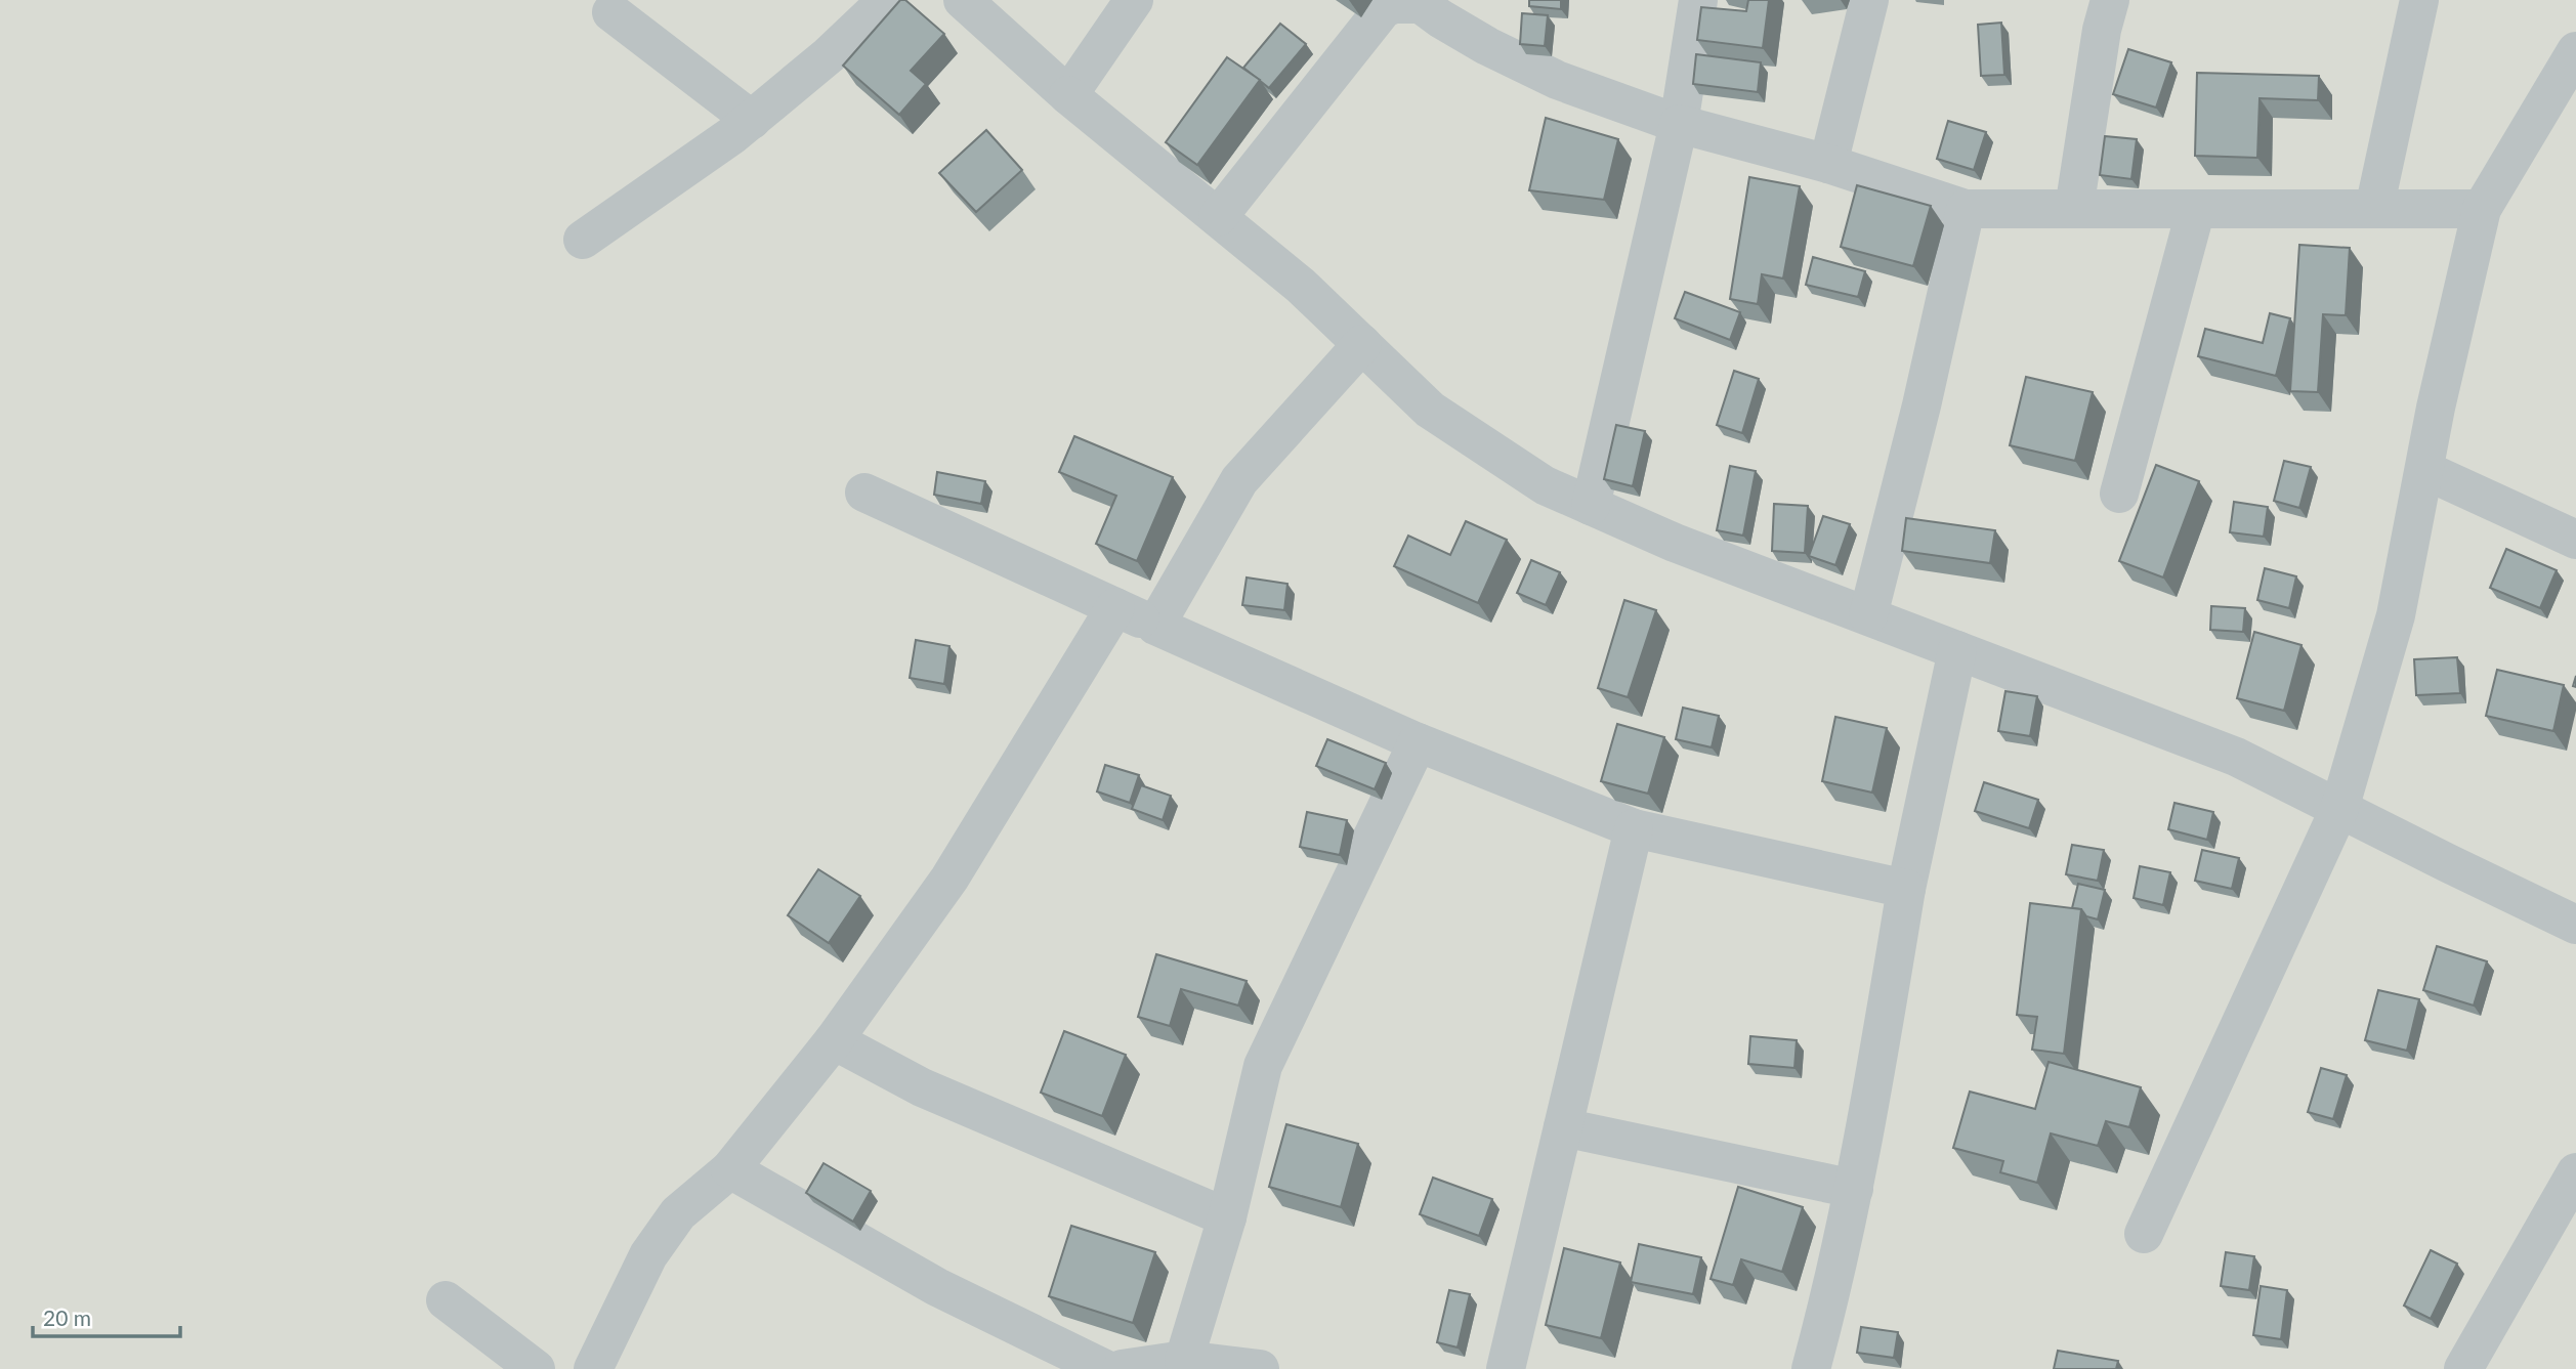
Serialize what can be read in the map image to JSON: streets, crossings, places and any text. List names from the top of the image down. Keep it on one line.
{"scale_bar":"20 m"}
